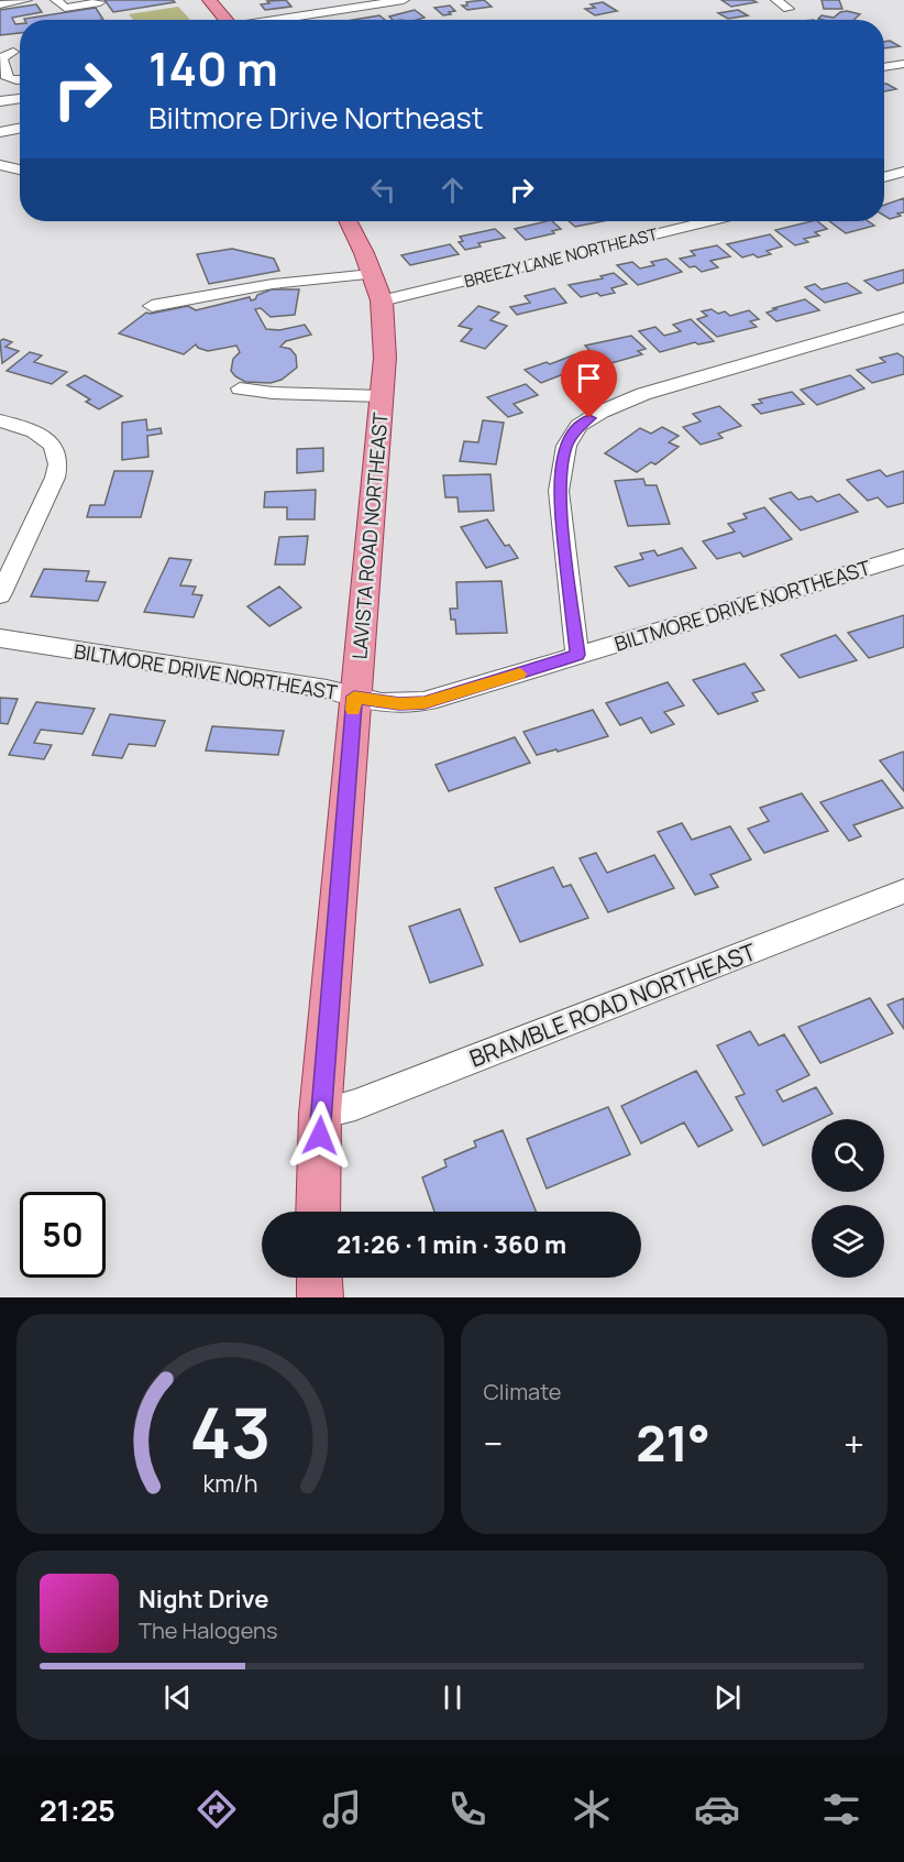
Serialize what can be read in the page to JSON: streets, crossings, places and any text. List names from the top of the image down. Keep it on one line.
{"streets":{"main road":["LAVISTA ROAD NORTHEAST"],"street":["BREEZY LANE NORTHEAST","BILTMORE DRIVE NORTHEAST","BRAMBLE ROAD NORTHEAST"]},"crossings":[["BREEZY LANE NORTHEAST","LAVISTA ROAD NORTHEAST"],["LAVISTA ROAD NORTHEAST","BILTMORE DRIVE NORTHEAST"],["LAVISTA ROAD NORTHEAST","BRAMBLE ROAD NORTHEAST"]],"page":{"turn":["140 m","Biltmore Drive Northeast"],"limit":"50","trip":"21:26 · 1 min · 360 m","tile":"Climate","heat":["−","21°","+"],"song":["Night Drive","The Halogens"],"tabs":"21:25","gauge":["43","km/h"]}}
